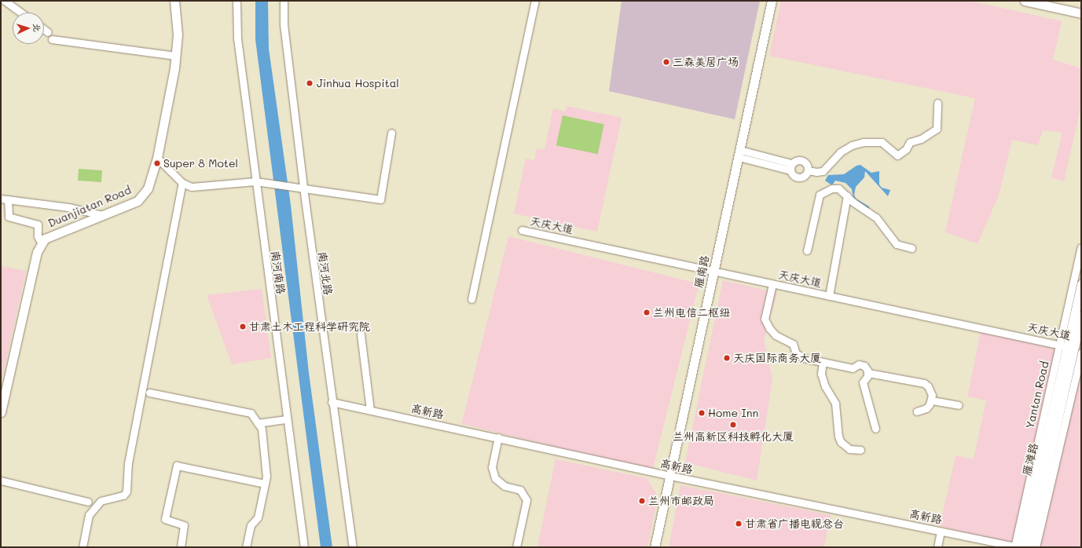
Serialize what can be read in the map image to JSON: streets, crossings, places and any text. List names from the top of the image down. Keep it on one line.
{"streets":{"main road":["Duanjiatan Road","雁南路","雁滩路"],"street":["天庆大道","南河南路","南河北路","高新路"]},"crossings":[["天庆大道","雁南路"],["天庆大道","雁滩路"],["雁南路","高新路"],["南河北路","高新路"],["高新路","雁滩路"]],"places":["三森美居广场","Jinhua Hospital","Super 8 Motel","兰州电信二枢纽","甘肃土木工程科学研究院","天庆国际商务大厦","Home Inn","兰州高新区科技孵化大厦","兰州市邮政局","甘肃省广播电视总台"],"north":"right"}
